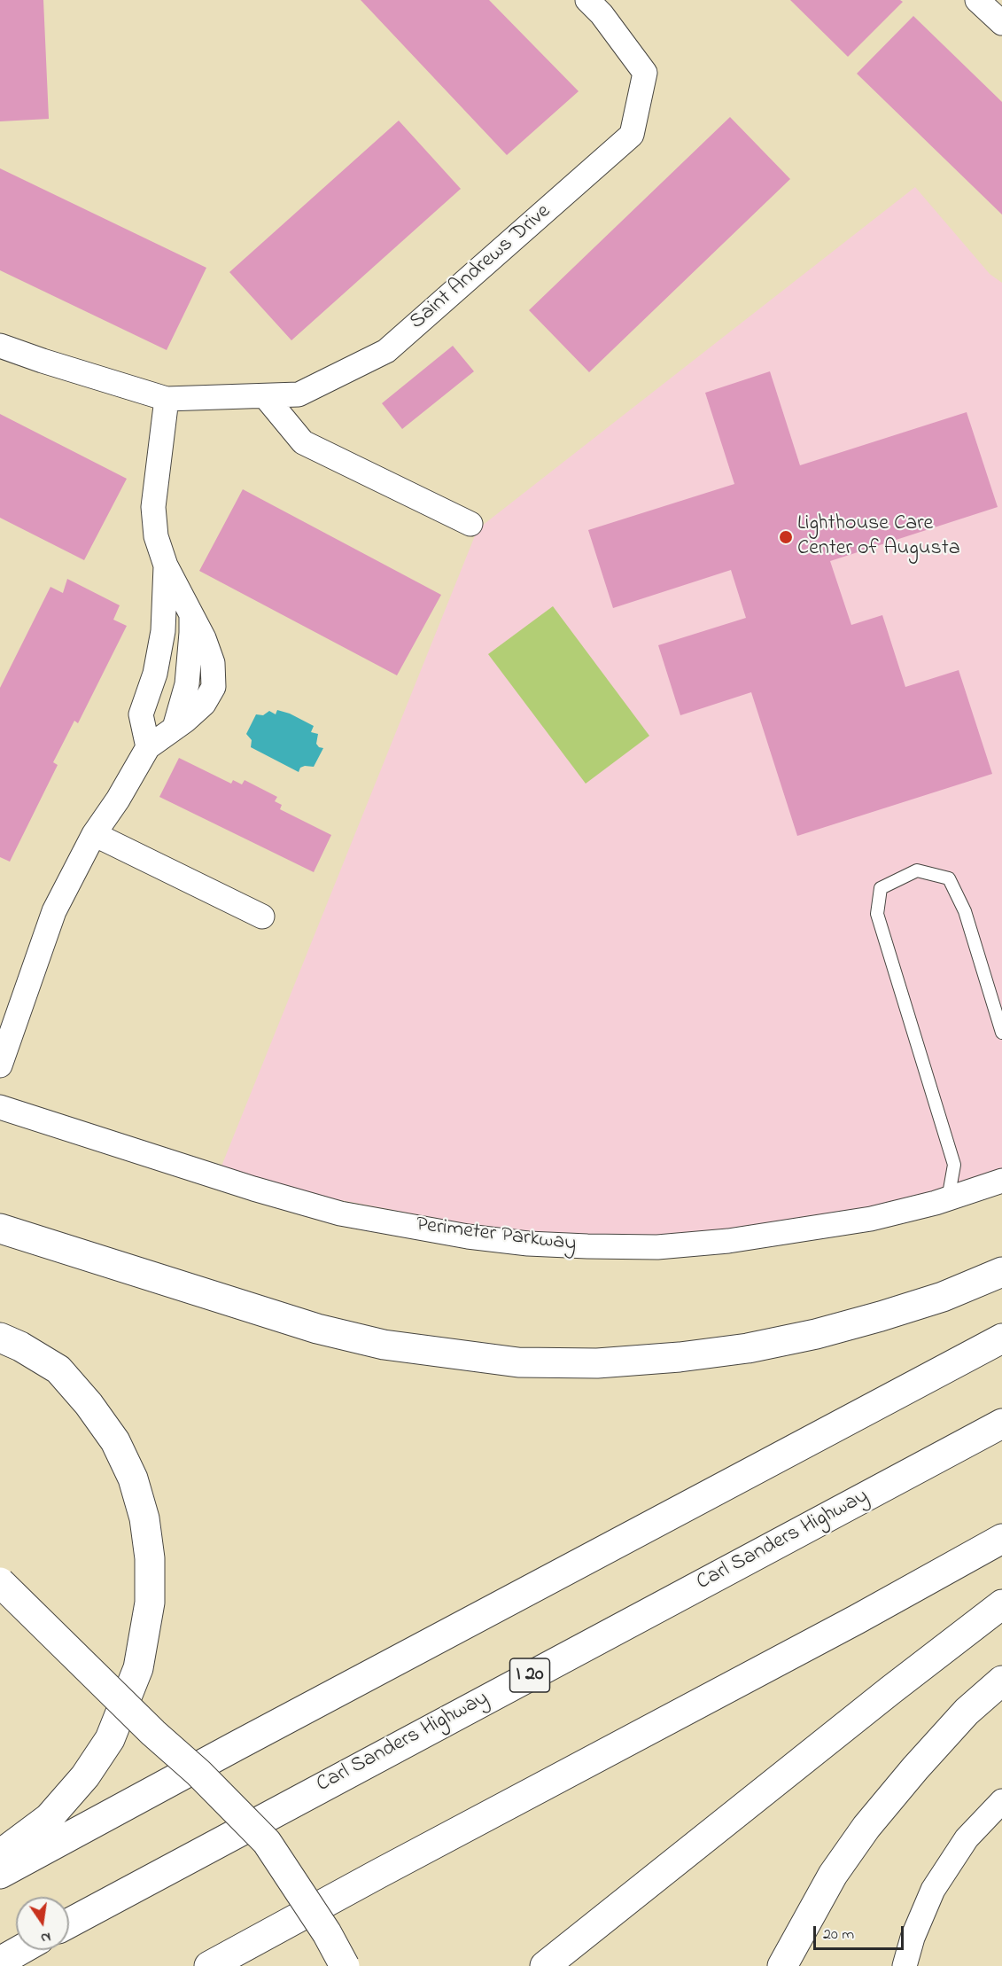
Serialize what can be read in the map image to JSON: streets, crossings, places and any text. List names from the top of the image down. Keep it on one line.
{"streets":{"highway":["Carl Sanders Highway","I 20"],"street":["Saint Andrews Drive","Perimeter Parkway"]},"places":["Lighthouse Care Center of Augusta"],"scale_bar":"20 m","north":"bottom"}
